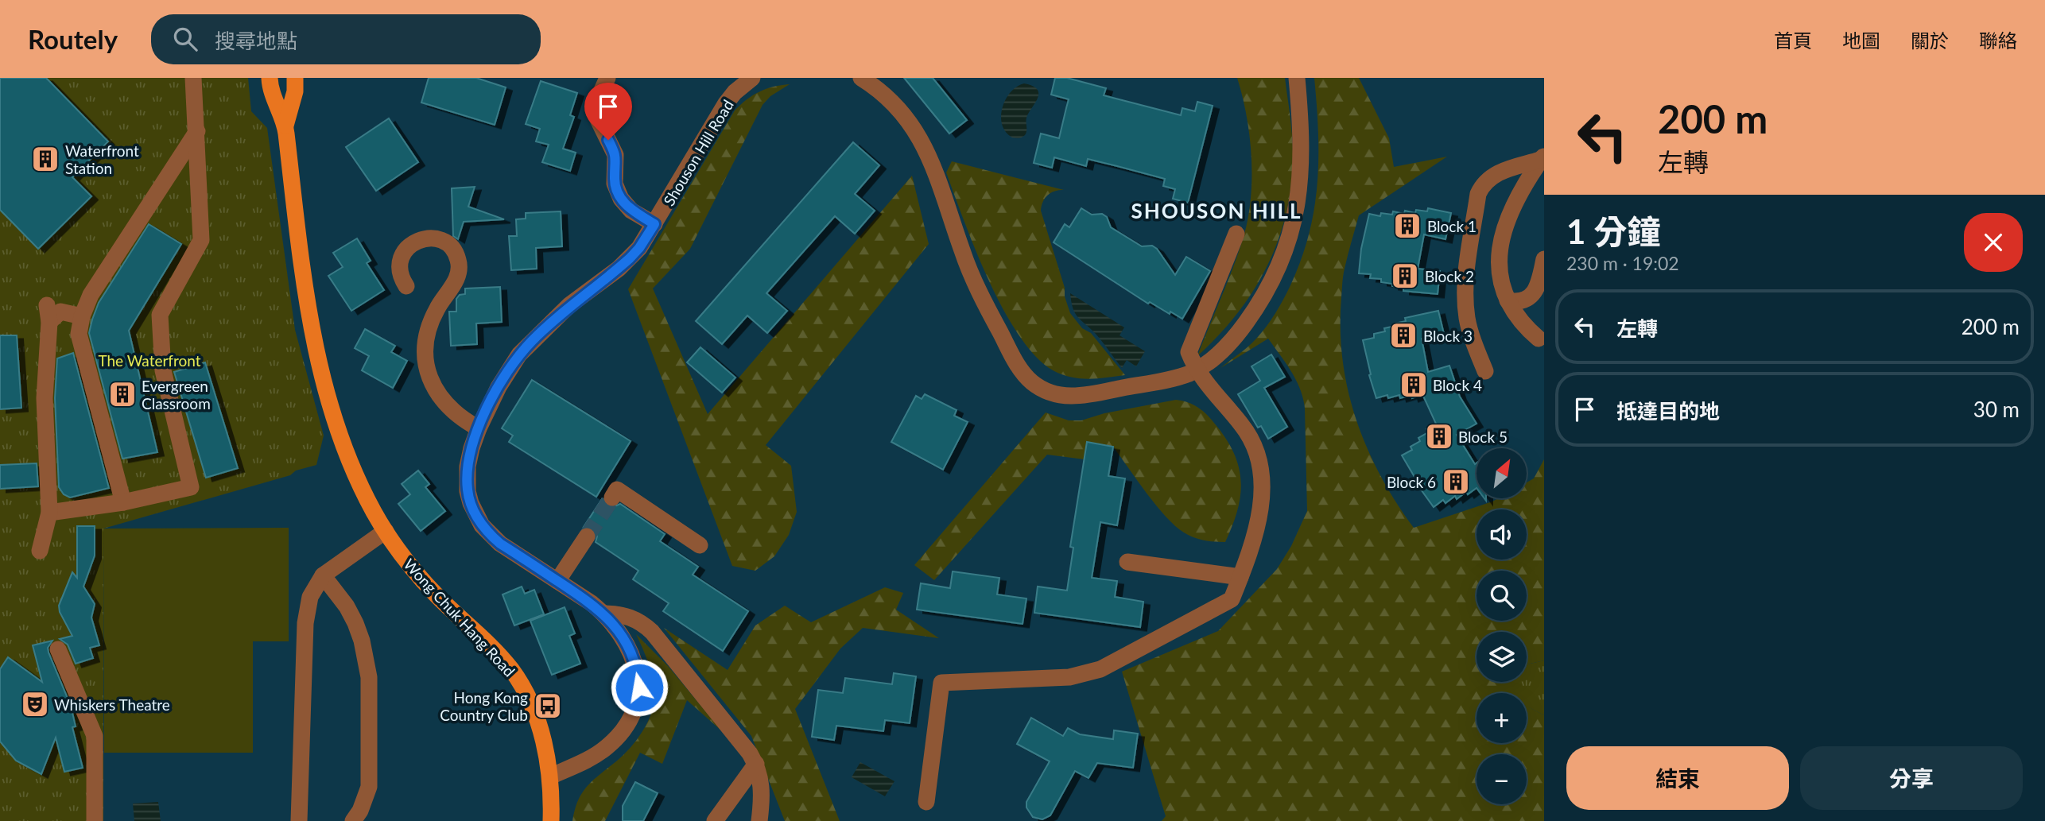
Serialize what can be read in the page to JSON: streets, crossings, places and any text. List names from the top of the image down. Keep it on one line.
{"streets":{"main road":["Wong Chuk Hang Road"],"street":["Shouson Hill Road"]},"crossings":[["Shouson Hill Road","Wong Chuk Hang Road"]],"districts":["SHOUSON HILL"],"parks":["The Waterfront"],"places":{"building":["Waterfront Station","Block 1","Block 2","Block 3","Block 4","Evergreen Classroom","Block 5","Block 6"],"theatre":["Whiskers Theatre"],"bus stop":["Hong Kong Country Club"]},"north":"top right","page":{"header":"Routely","search":"搜尋地點","nav":["首頁","地圖","關於","聯絡"],"turn":["200 m","左轉"],"heading":["1 分鐘","230 m · 19:02"],"list":[{"name":"左轉","value":"200 m"},{"name":"抵達目的地","value":"30 m"}],"map_buttons":["+","−"],"buttons":["結束","分享"]}}
